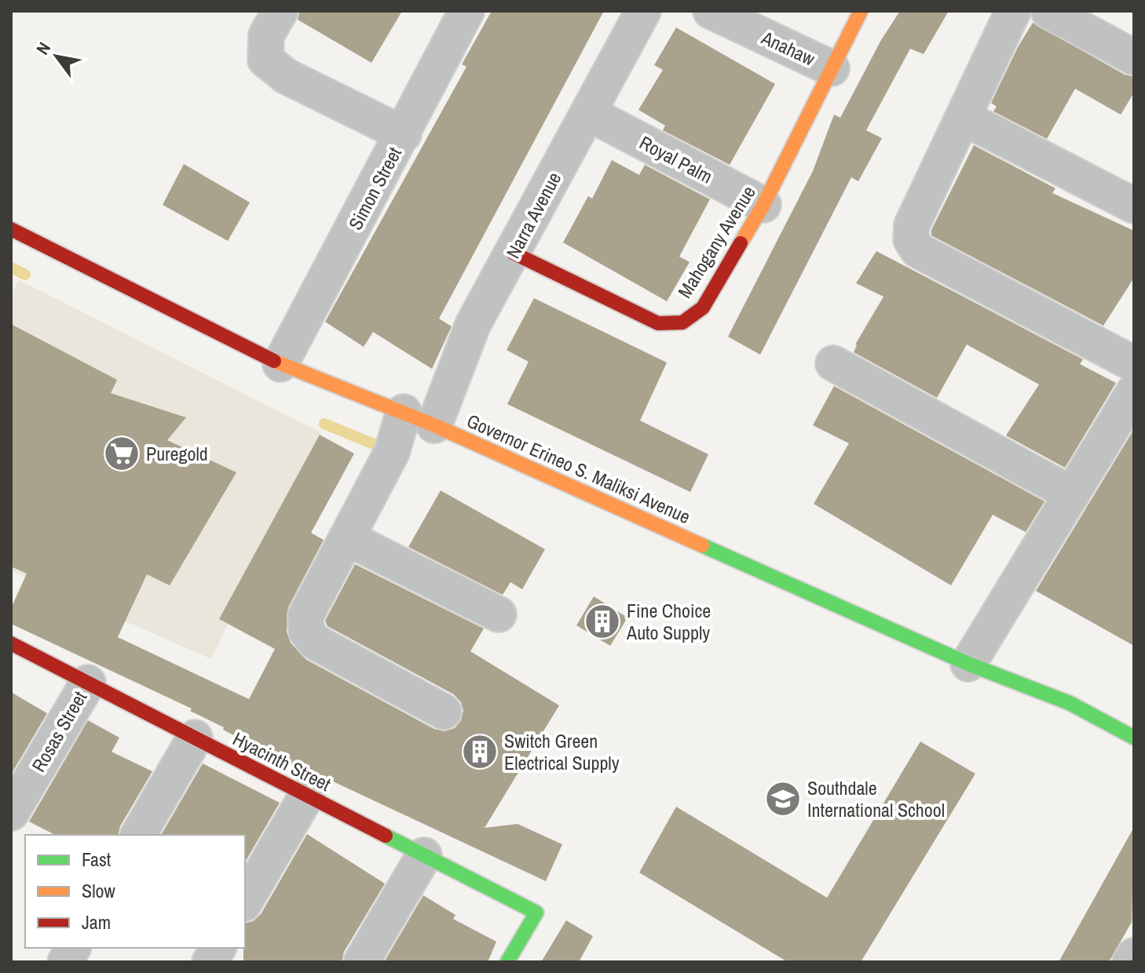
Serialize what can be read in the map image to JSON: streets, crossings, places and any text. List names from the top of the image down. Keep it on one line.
{"streets":{"main road":["Mahogany Avenue","Governor Erineo S. Maliksi Avenue","Hyacinth Street"],"street":["Anahaw","Royal Palm","Simon Street","Narra Avenue","Rosas Street"]},"crossings":[["Anahaw","Mahogany Avenue"],["Royal Palm","Narra Avenue"],["Royal Palm","Mahogany Avenue"],["Simon Street","Governor Erineo S. Maliksi Avenue"],["Narra Avenue","Mahogany Avenue"],["Narra Avenue","Governor Erineo S. Maliksi Avenue"],["Rosas Street","Hyacinth Street"]],"places":{"supermarket":["Puregold"],"building":["Fine Choice Auto Supply","Switch Green Electrical Supply"],"school or university":["Southdale International School"]},"legend":["Fast","Slow","Jam"],"north":"top left"}
